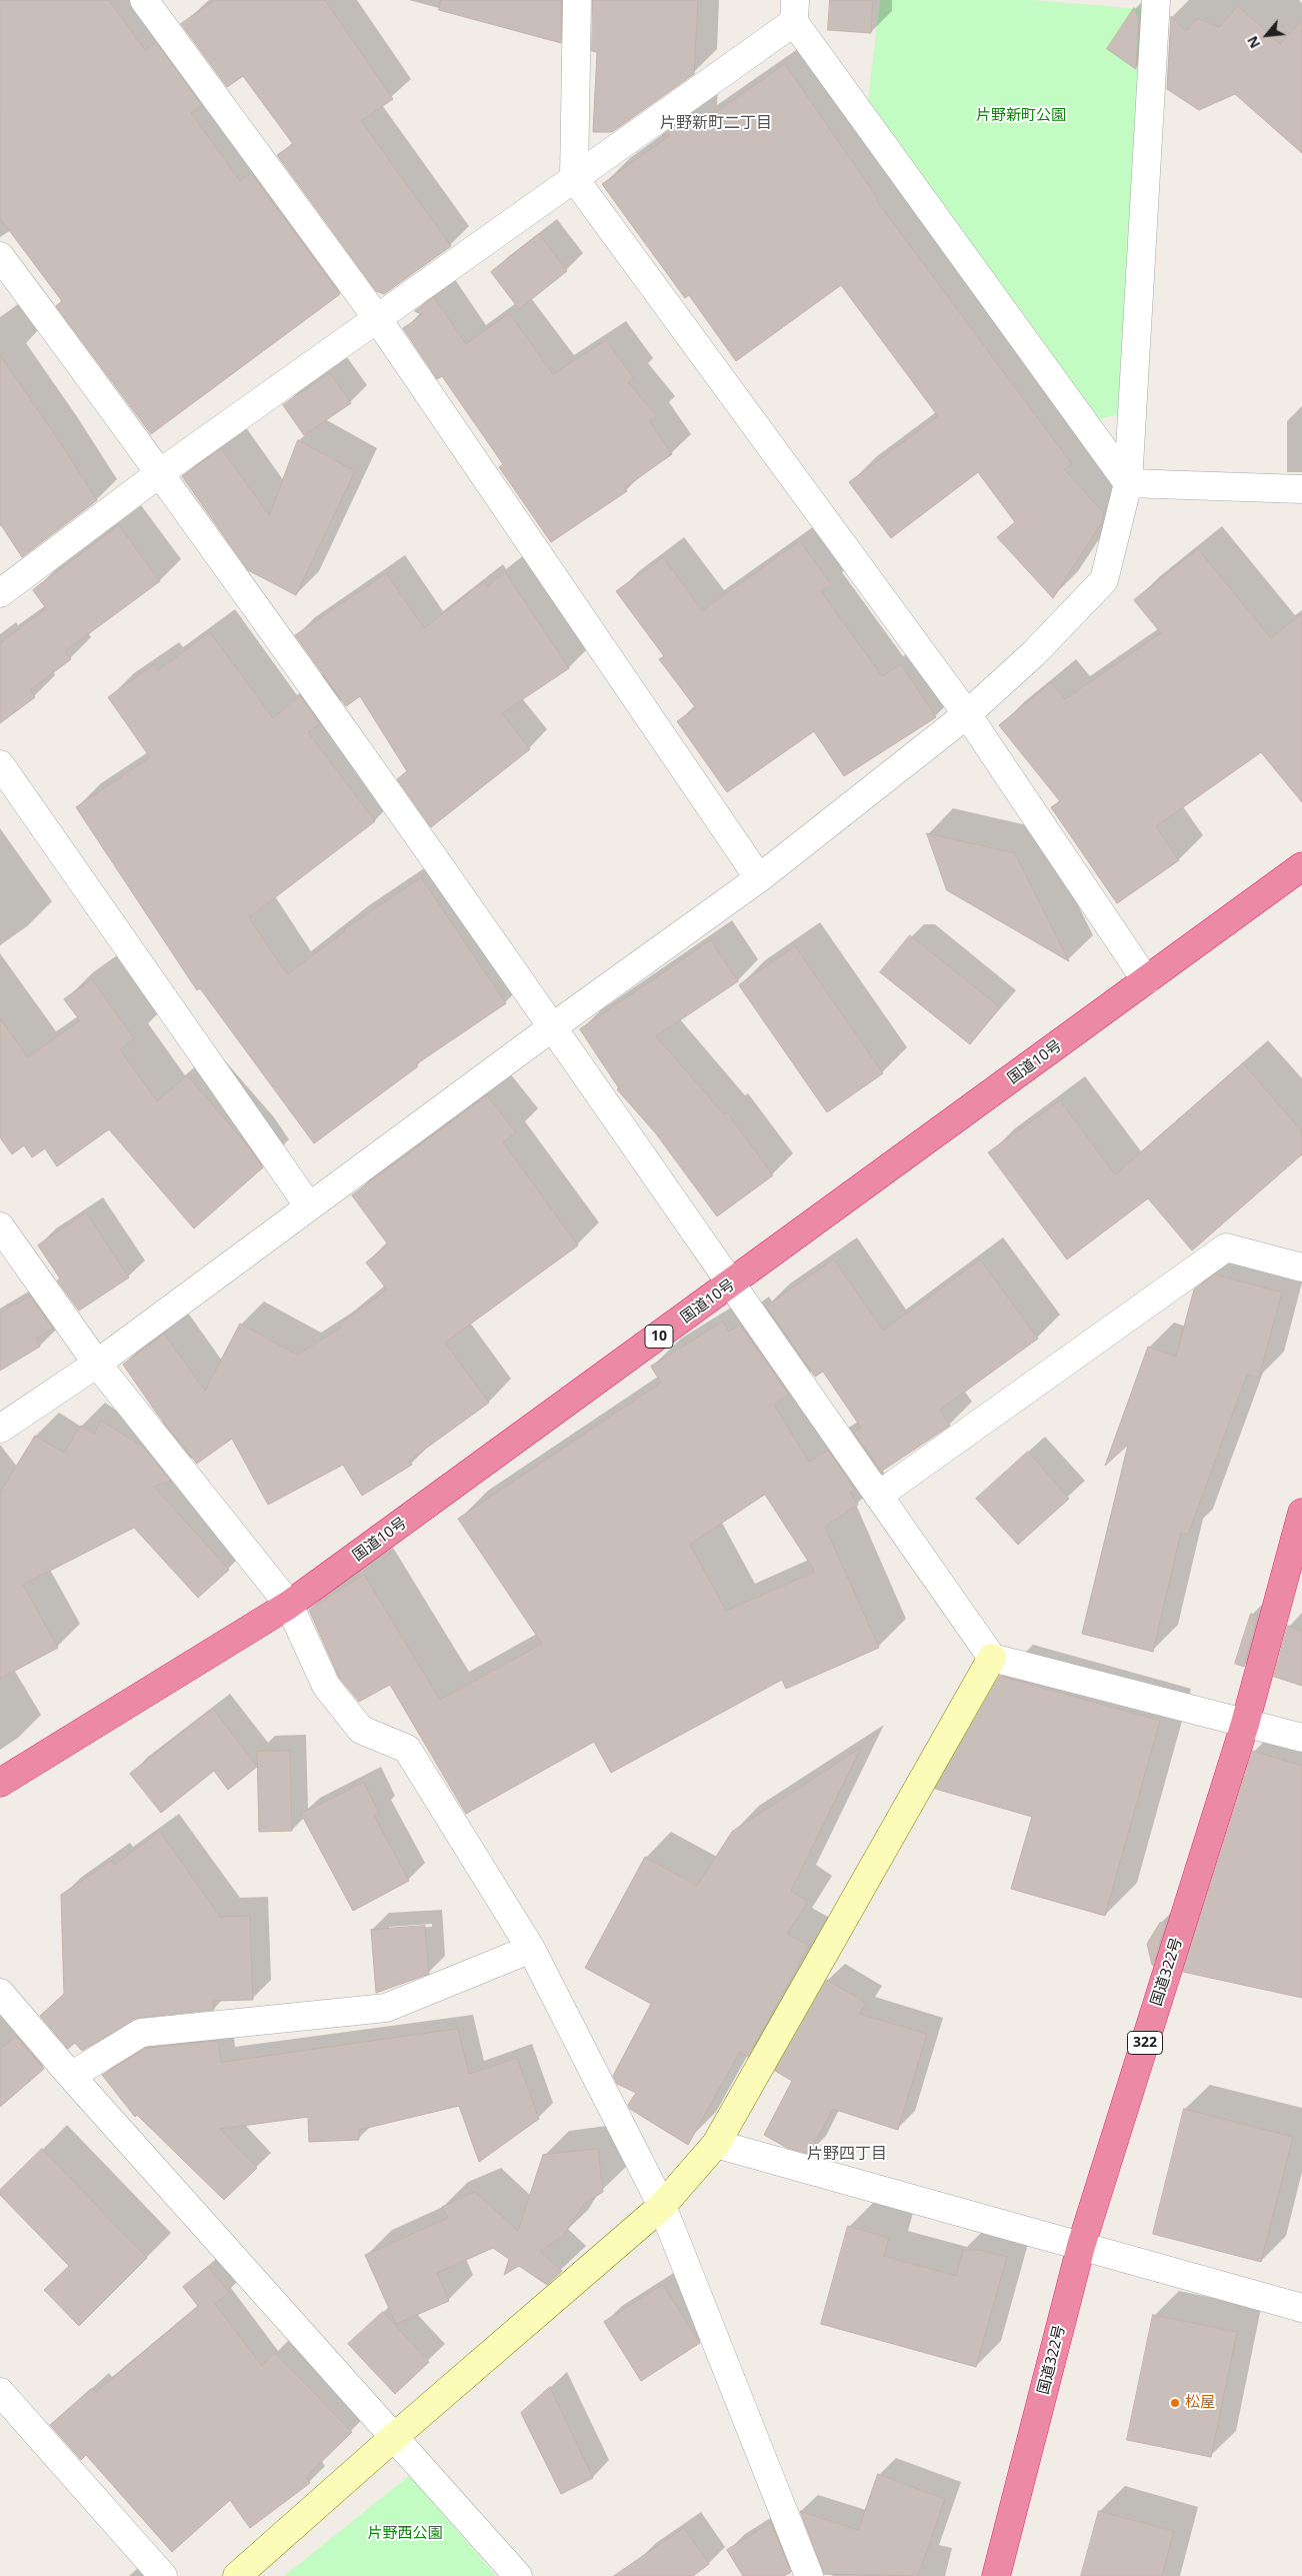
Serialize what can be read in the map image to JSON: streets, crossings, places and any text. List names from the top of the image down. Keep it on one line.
{"streets":{"highway":["国道10号","10","国道322号","322"]},"districts":["片野新町二丁目","片野四丁目"],"parks":["片野新町公園","片野西公園"],"places":["松屋"],"north":"bottom left"}
